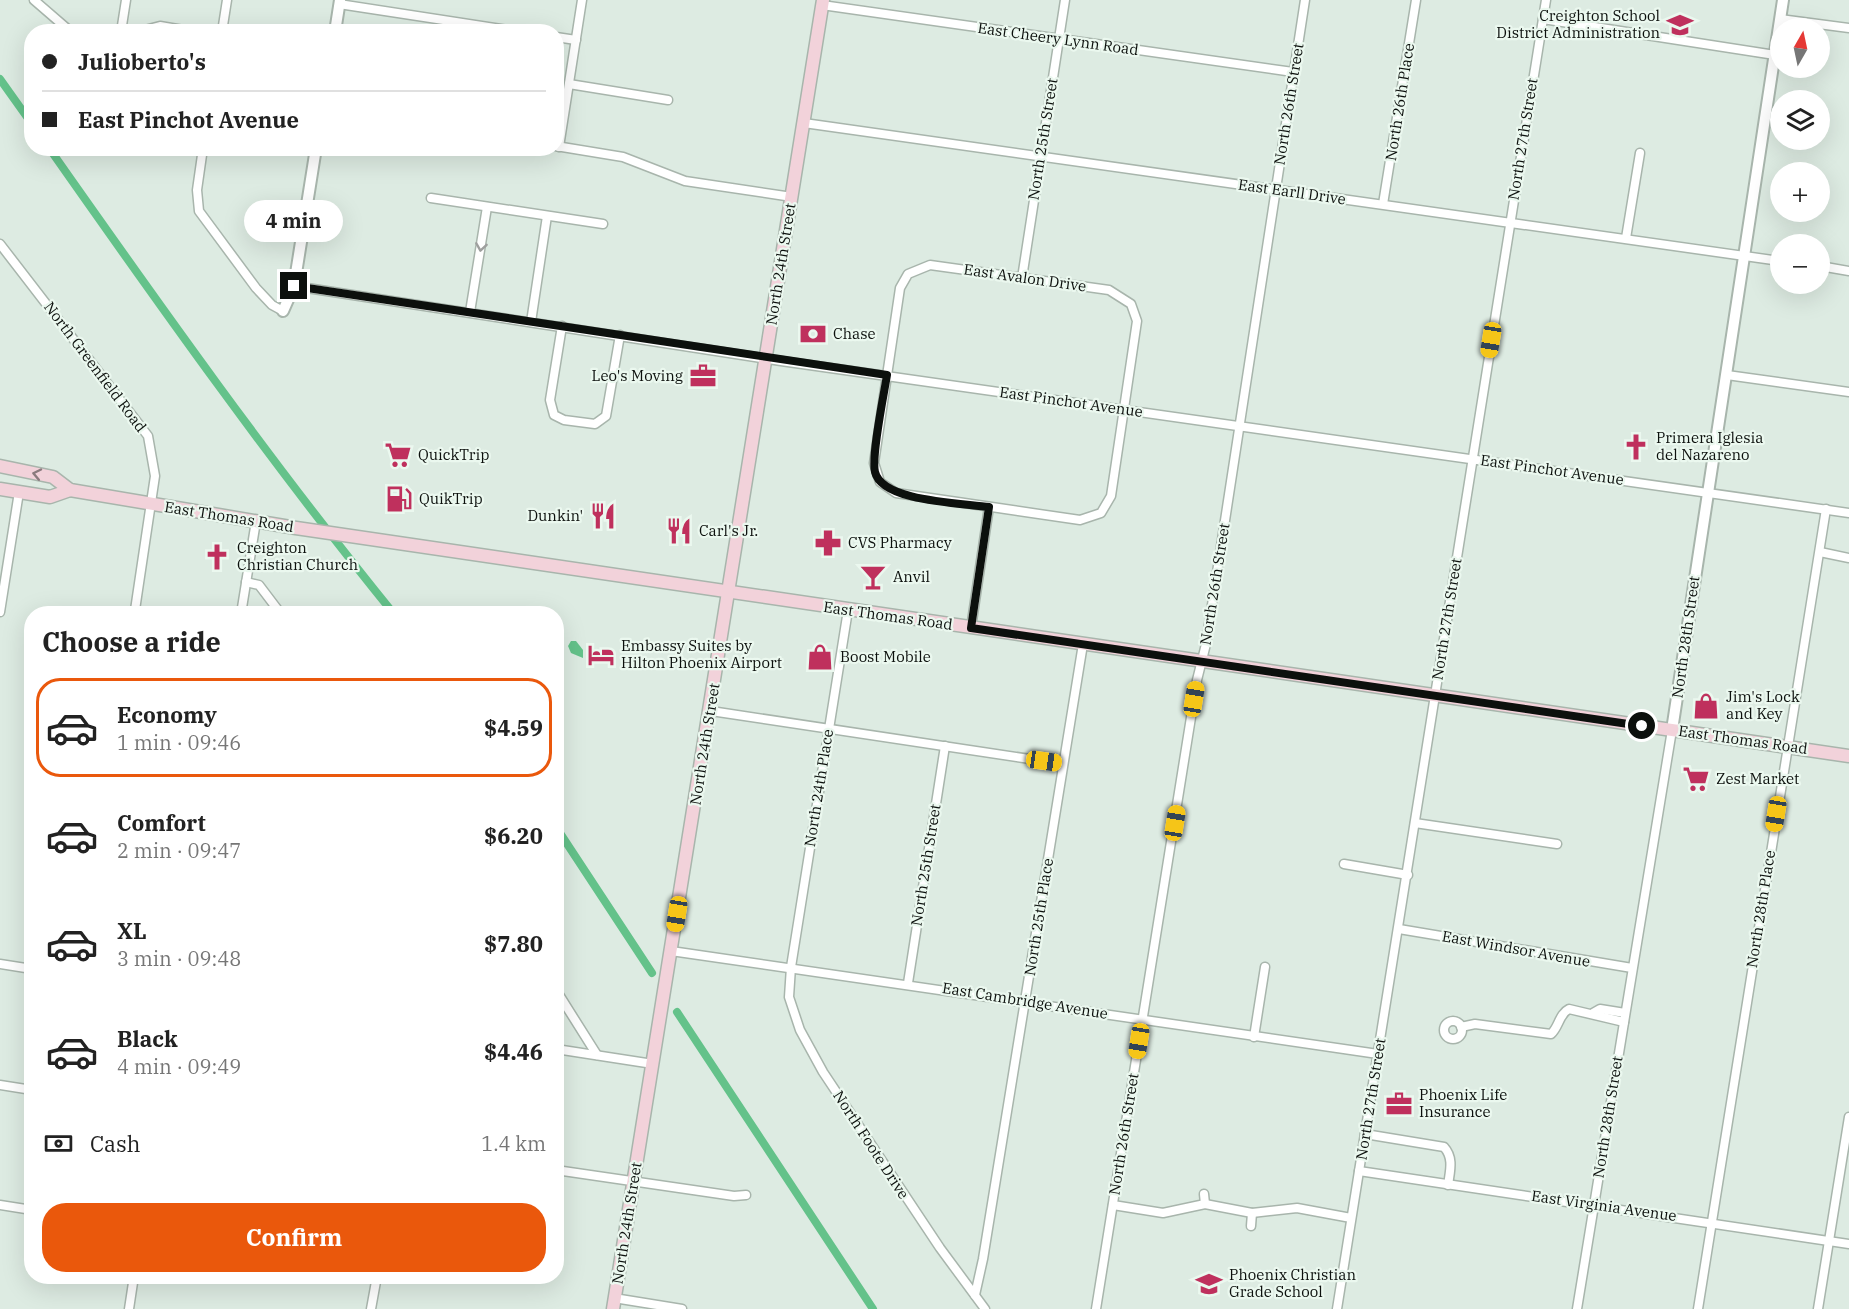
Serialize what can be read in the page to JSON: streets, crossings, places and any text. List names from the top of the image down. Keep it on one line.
{"streets":{"main road":["North 24th Street","East Thomas Road"],"street":["East Cheery Lynn Road","North 26th Place","North 26th Street","North 25th Street","North 27th Street","East Earll Drive","East Avalon Drive","North Greenfield Road","East Pinchot Avenue","North 28th Street","North 24th Place","North 28th Place","North 25th Place","East Windsor Avenue","East Cambridge Avenue","North Foote Drive","East Virginia Avenue"]},"crossings":[["East Cheery Lynn Road","North 26th Street"],["East Cheery Lynn Road","North 25th Street"],["East Cheery Lynn Road","North 24th Street"],["North 26th Place","East Earll Drive"],["North 26th Street","East Earll Drive"],["North 26th Street","East Pinchot Avenue"],["North 26th Street","East Thomas Road"],["North 26th Street","East Cambridge Avenue"],["North 25th Street","East Earll Drive"],["North 25th Street","East Avalon Drive"],["North 25th Street","East Cambridge Avenue"],["North 27th Street","East Earll Drive"],["North 27th Street","East Pinchot Avenue"],["North 27th Street","East Thomas Road"],["North 27th Street","East Windsor Avenue"],["North 27th Street","East Cambridge Avenue"],["North 27th Street","East Virginia Avenue"],["East Earll Drive","North 24th Street"],["East Earll Drive","North 28th Street"],["North 24th Street","East Pinchot Avenue"],["North 24th Street","East Thomas Road"],["North 24th Street","East Cambridge Avenue"],["East Avalon Drive","East Pinchot Avenue"],["North Greenfield Road","East Thomas Road"],["East Pinchot Avenue","North 28th Street"],["East Pinchot Avenue","North 28th Place"],["East Thomas Road","North 28th Street"],["East Thomas Road","North 24th Place"],["East Thomas Road","North 28th Place"],["East Thomas Road","North 25th Place"],["North 28th Street","East Windsor Avenue"],["North 28th Street","East Virginia Avenue"],["North 24th Place","East Cambridge Avenue"],["North 24th Place","North Foote Drive"],["North 28th Place","East Virginia Avenue"],["North 25th Place","East Cambridge Avenue"],["North 25th Place","North Foote Drive"],["East Cambridge Avenue","North Foote Drive"]],"places":{"school or university":["Creighton School District Administration","Phoenix Christian Grade School"],"bank":["Chase"],"office":["Leo's Moving","Phoenix Life Insurance"],"church":["Primera Iglesia del Nazareno","Creighton Christian Church"],"supermarket":["QuickTrip","Zest Market"],"fuel station":["QuikTrip"],"restaurant":["Dunkin'","Carl's Jr."],"pharmacy":["CVS Pharmacy"],"bar":["Anvil"],"hotel":["Embassy Suites by Hilton Phoenix Airport"],"shop":["Boost Mobile","Jim's Lock and Key"]},"north":"top","page":{"map_buttons":["+","−"],"banner":["Julioberto's","East Pinchot Avenue"],"bubble":"4 min","heading":"Choose a ride","list":[{"name":"Economy","note":"1 min · 09:46","value":"$4.59"},{"name":"Comfort","note":"2 min · 09:47","value":"$6.20"},{"name":"XL","note":"3 min · 09:48","value":"$7.80"},{"name":"Black","note":"4 min · 09:49","value":"$4.46"}],"pay":["Cash","1.4 km"],"buttons":"Confirm"}}
